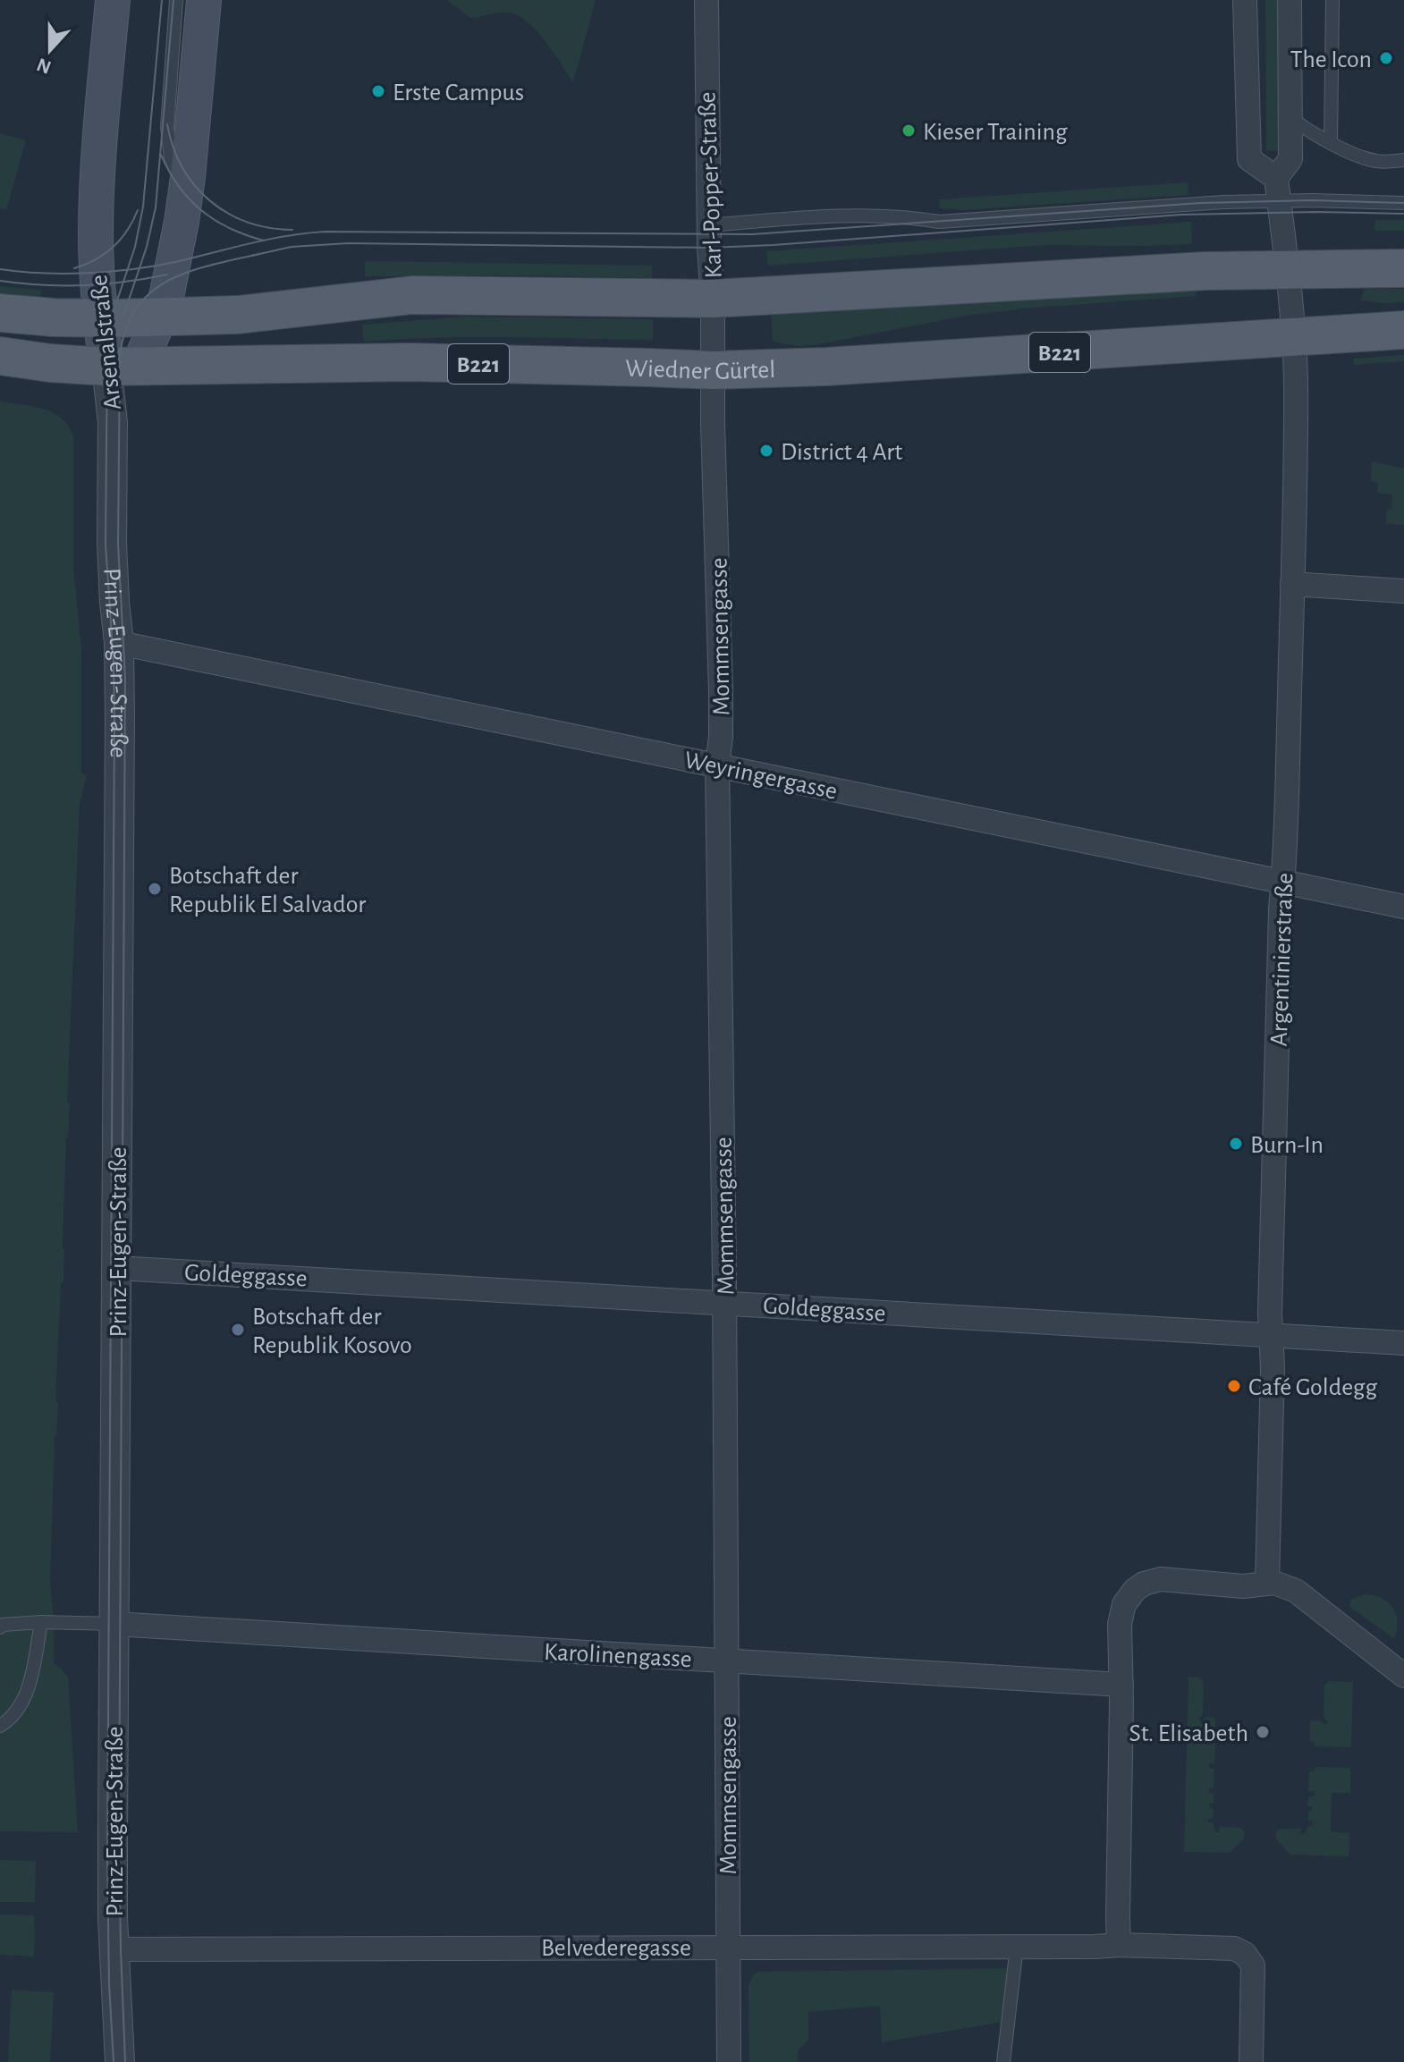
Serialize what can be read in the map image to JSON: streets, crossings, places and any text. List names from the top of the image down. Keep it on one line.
{"streets":{"main road":["Arsenalstraße","B221","Wiedner Gürtel"],"street":["Karl-Popper-Straße","Mommsengasse","Prinz-Eugen-Straße","Weyringergasse","Argentinierstraße","Goldeggasse","Karolinengasse","Belvederegasse"]},"crossings":[["Karl-Popper-Straße","Wiedner Gürtel"],["Karl-Popper-Straße","Mommsengasse"],["Arsenalstraße","B221"],["Arsenalstraße","Wiedner Gürtel"],["Arsenalstraße","Prinz-Eugen-Straße"],["B221","Wiedner Gürtel"],["Wiedner Gürtel","Mommsengasse"],["Wiedner Gürtel","Argentinierstraße"],["Mommsengasse","Weyringergasse"],["Mommsengasse","Goldeggasse"],["Mommsengasse","Karolinengasse"],["Mommsengasse","Belvederegasse"],["Prinz-Eugen-Straße","Weyringergasse"],["Prinz-Eugen-Straße","Goldeggasse"],["Prinz-Eugen-Straße","Karolinengasse"],["Prinz-Eugen-Straße","Belvederegasse"],["Weyringergasse","Argentinierstraße"],["Argentinierstraße","Goldeggasse"]],"places":["The Icon","Erste Campus","Kieser Training","District 4 Art","Botschaft der Republik El Salvador","Burn-In","Botschaft der Republik Kosovo","Café Goldegg","St. Elisabeth"],"north":"bottom"}
